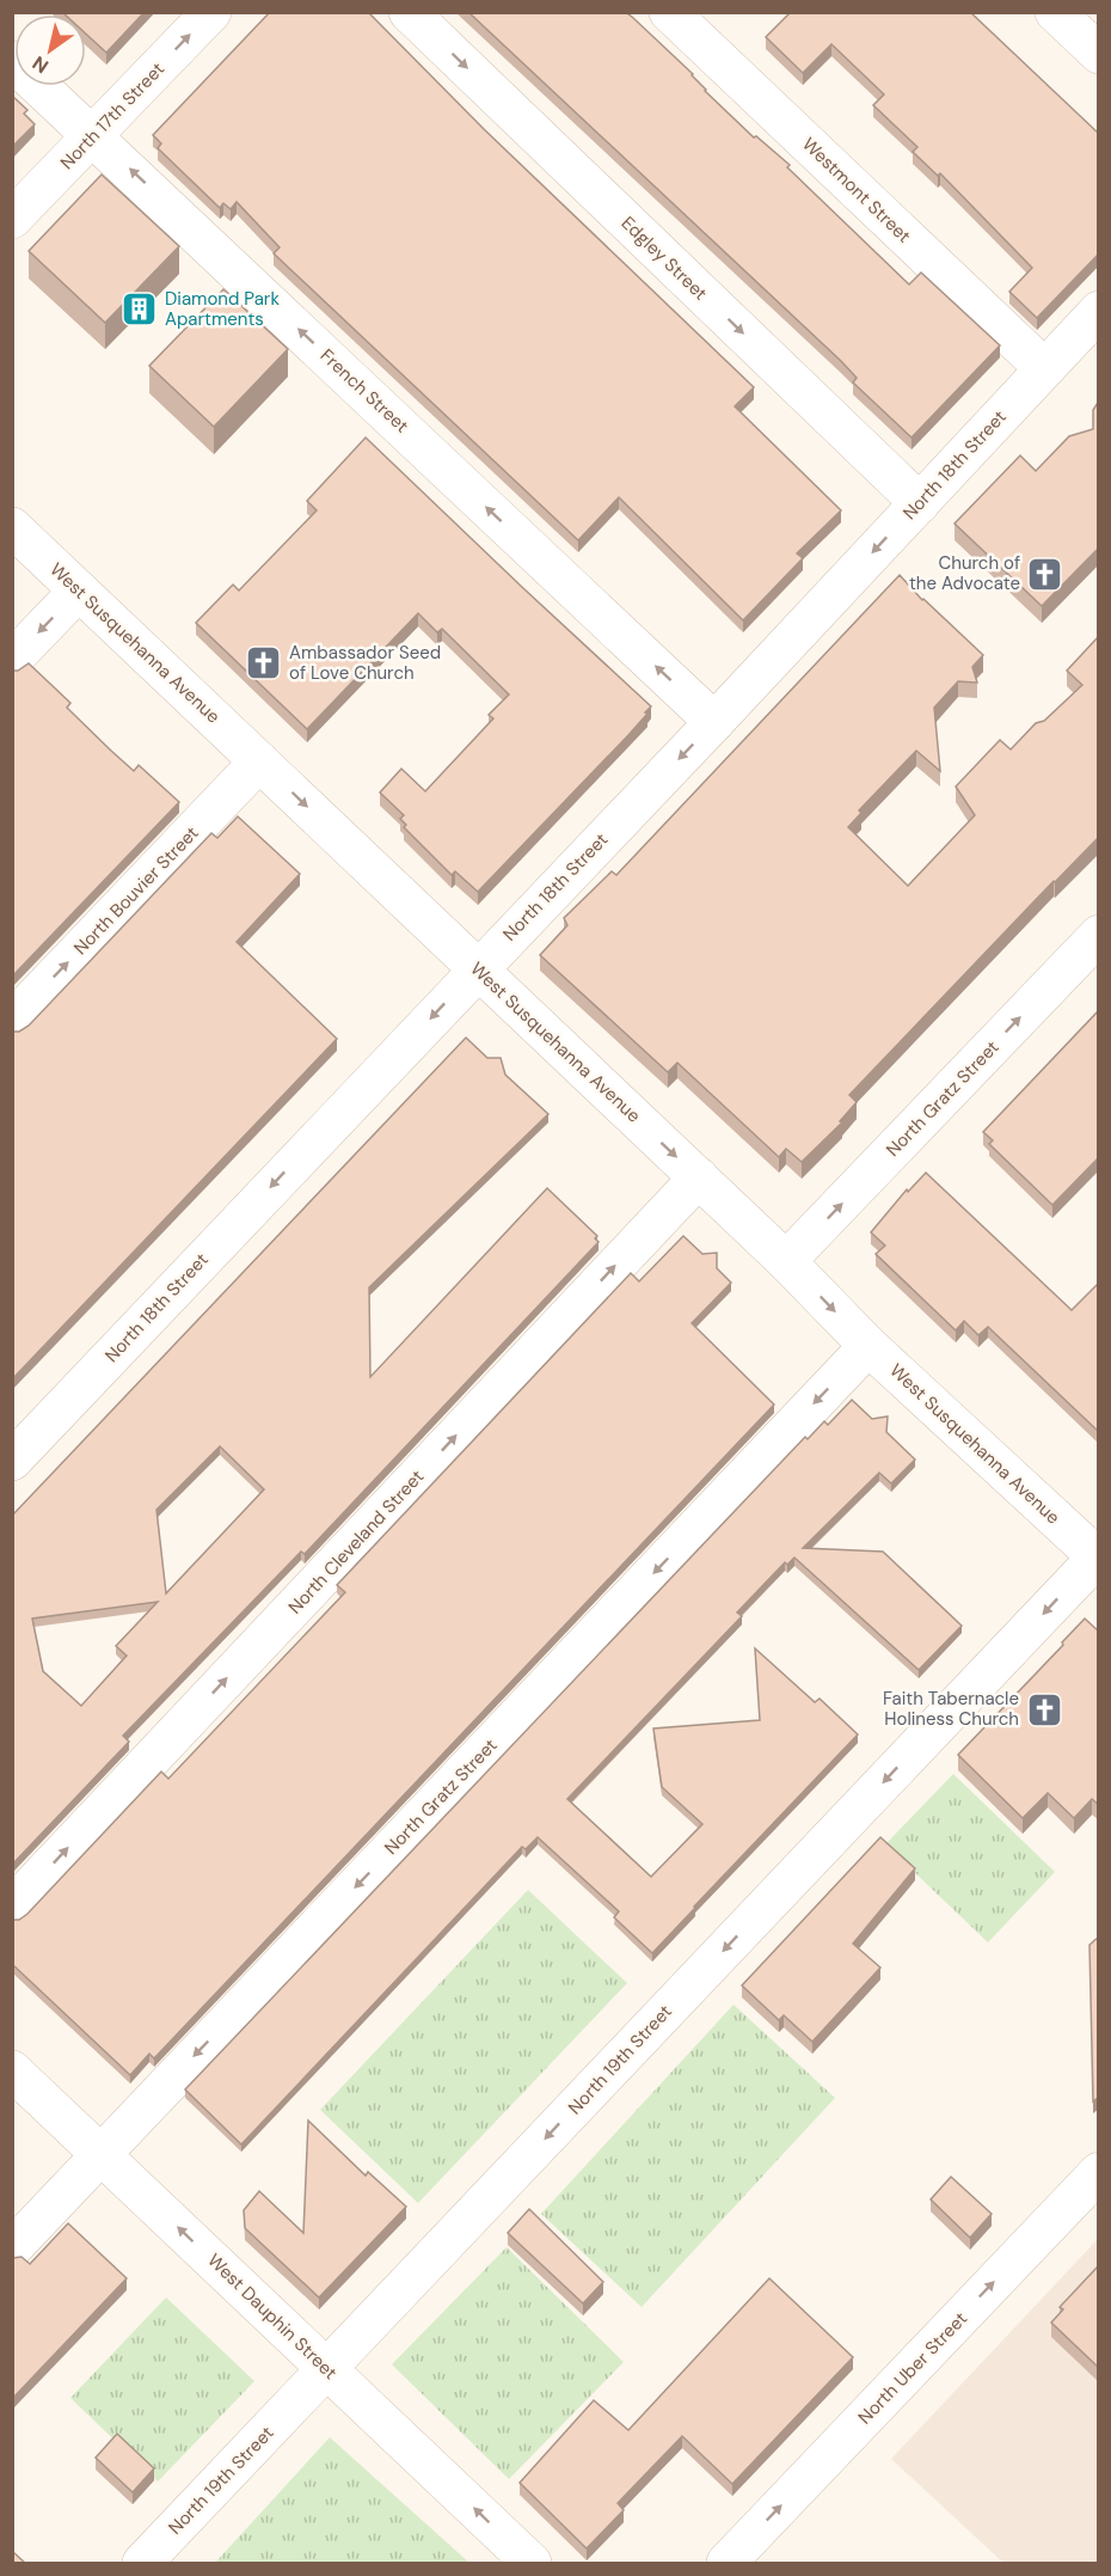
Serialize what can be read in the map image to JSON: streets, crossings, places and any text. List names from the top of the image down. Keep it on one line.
{"streets":{"street":["North 17th Street","Westmont Street","Edgley Street","French Street","North 18th Street","West Susquehanna Avenue","North Bouvier Street","North Gratz Street","North Cleveland Street","North 19th Street","West Dauphin Street","North Uber Street"]},"crossings":[["North 17th Street","French Street"],["Westmont Street","North 18th Street"],["Edgley Street","North 18th Street"],["French Street","North 18th Street"],["North 18th Street","West Susquehanna Avenue"],["West Susquehanna Avenue","North Bouvier Street"],["West Susquehanna Avenue","North Gratz Street"],["West Susquehanna Avenue","North Cleveland Street"],["West Susquehanna Avenue","North 19th Street"],["North Gratz Street","West Dauphin Street"],["North 19th Street","West Dauphin Street"]],"one_way":["North 17th Street","Edgley Street","French Street","North 18th Street","West Susquehanna Avenue","North Bouvier Street","North Cleveland Street","North 19th Street","West Dauphin Street","North Uber Street"],"places":{"building":["Diamond Park Apartments"],"church":["Church of the Advocate","Ambassador Seed of Love Church","Faith Tabernacle Holiness Church"]},"north":"bottom left"}
